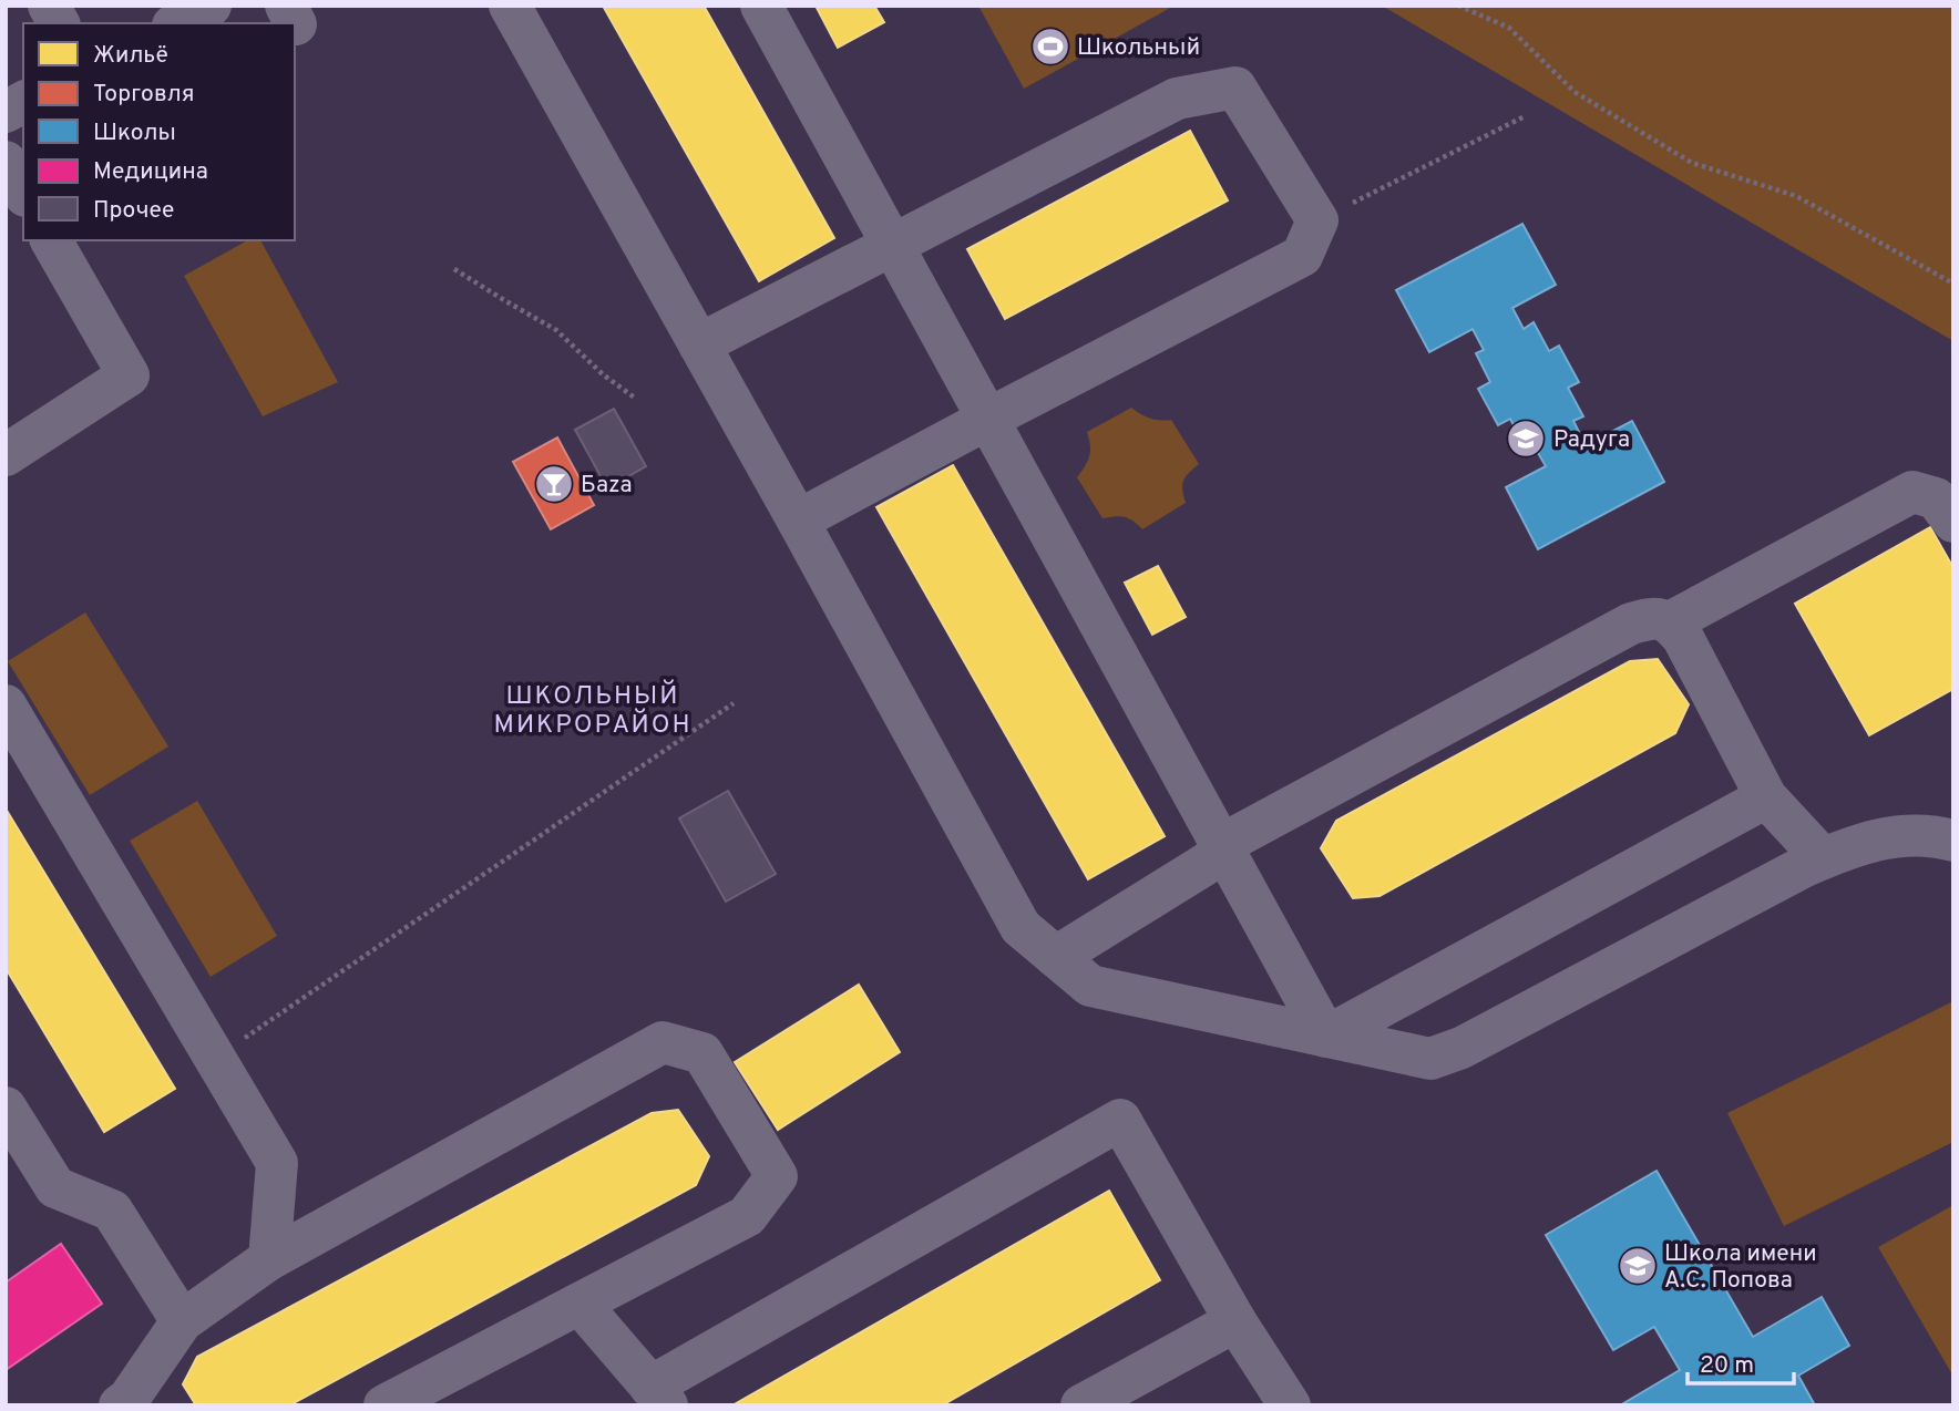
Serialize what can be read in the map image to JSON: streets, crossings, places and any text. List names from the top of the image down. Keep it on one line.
{"districts":["ШКОЛЬНЫЙ МИКРОРАЙОН"],"places":{"sports":["Школьный"],"school or university":["Радуга","Школа имени А.С. Попова"],"bar":["Баza"]},"legend":["Жильё","Торговля","Школы","Медицина","Прочее"],"scale_bar":"20 m"}
